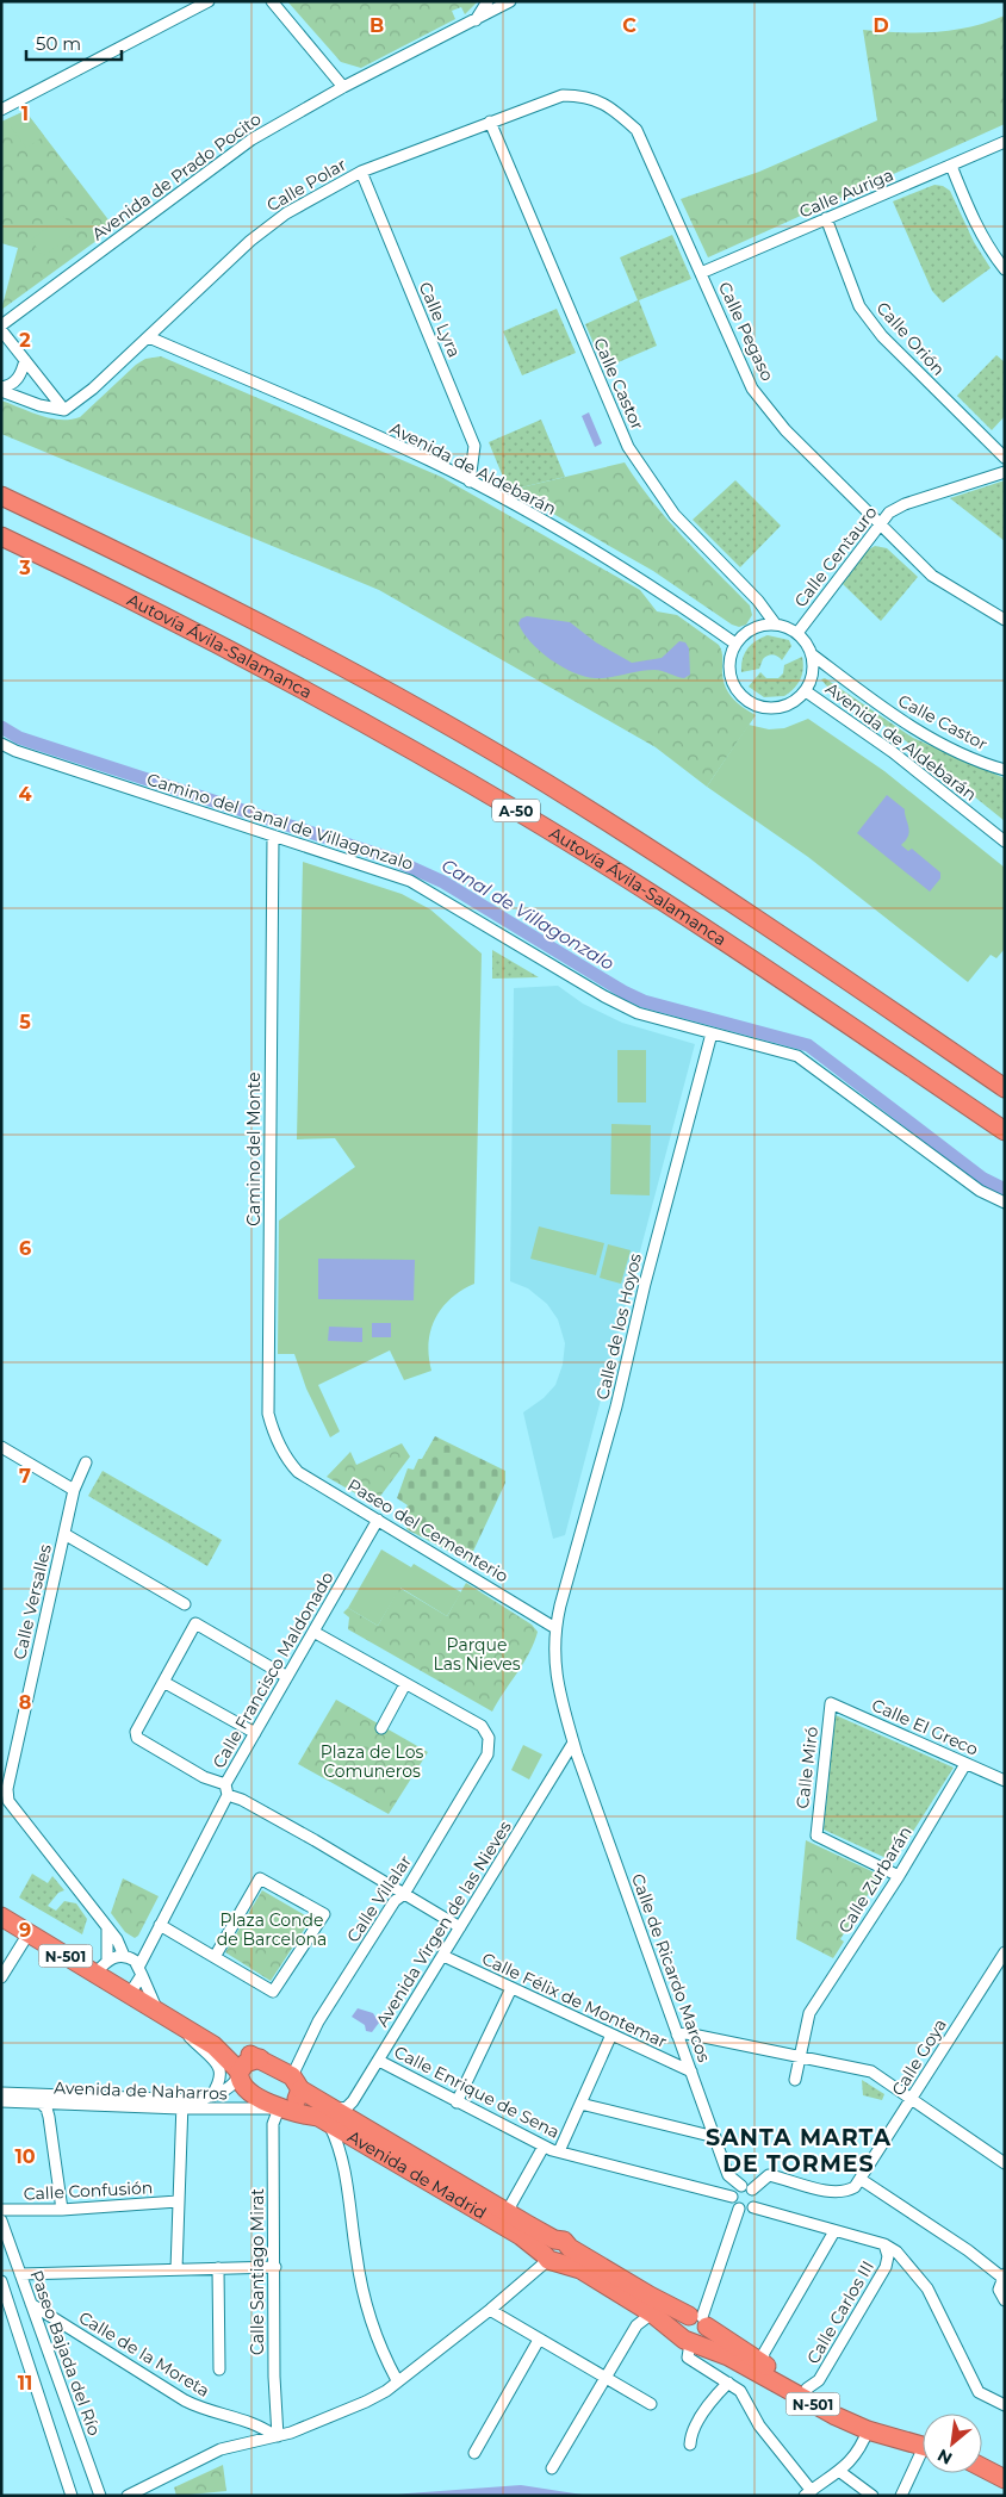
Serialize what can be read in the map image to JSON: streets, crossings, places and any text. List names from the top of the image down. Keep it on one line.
{"streets":{"highway":["Autovía Ávila-Salamanca","A-50","N-501","Avenida de Madrid"],"street":["Avenida de Prado Pocito","Calle Polar","Calle Auriga","Calle Lyra","Calle Pegaso","Calle Orión","Calle Castor","Avenida de Aldebarán","Calle Centauro","Camino del Canal de Villagonzalo","Camino del Monte","Calle de los Hoyos","Paseo del Cementerio","Calle Versalles","Calle Francisco Maldonado","Calle El Greco","Calle Miró","Calle Zurbarán","Calle Villalar","Avenida Virgen de las Nieves","Calle de Ricardo Marcos","Calle Félix de Montemar","Calle Goya","Avenida de Naharros","Calle Enrique de Sena","Calle Confusión","Calle Santiago Mirat","Calle Carlos III","Paseo Bajada del Río","Calle de la Moreta"]},"crossings":[["Calle Polar","Calle Lyra"],["Calle Polar","Calle Pegaso"],["Calle Polar","Calle Castor"],["Calle Polar","Avenida de Aldebarán"],["Calle Auriga","Calle Pegaso"],["Calle Auriga","Calle Orión"],["Calle Lyra","Avenida de Aldebarán"],["Calle Pegaso","Calle Centauro"],["Calle Castor","Avenida de Aldebarán"],["Calle Castor","Calle Centauro"],["Avenida de Aldebarán","Calle Centauro"],["Camino del Canal de Villagonzalo","Camino del Monte"],["Camino del Canal de Villagonzalo","Calle de los Hoyos"],["Camino del Monte","Paseo del Cementerio"],["Calle de los Hoyos","Paseo del Cementerio"],["Calle de los Hoyos","Avenida Virgen de las Nieves"],["Paseo del Cementerio","Calle Francisco Maldonado"],["Paseo del Cementerio","Avenida Virgen de las Nieves"],["Calle Francisco Maldonado","N-501"],["Calle El Greco","Calle Miró"],["Calle El Greco","Calle Zurbarán"],["Calle Miró","Calle Zurbarán"],["Calle Villalar","N-501"],["Calle Villalar","Avenida de Madrid"],["Avenida Virgen de las Nieves","Calle de Ricardo Marcos"],["Avenida Virgen de las Nieves","Calle Félix de Montemar"],["Avenida Virgen de las Nieves","Calle Enrique de Sena"],["Avenida Virgen de las Nieves","Avenida de Madrid"],["N-501","Avenida de Naharros"],["N-501","Avenida de Madrid"],["N-501","Calle Santiago Mirat"],["Calle de Ricardo Marcos","Calle Félix de Montemar"],["Calle de Ricardo Marcos","Calle Enrique de Sena"],["Avenida de Naharros","Avenida de Madrid"],["Avenida de Naharros","Calle Santiago Mirat"],["Avenida de Madrid","Calle Santiago Mirat"],["Avenida de Madrid","Calle Carlos III"],["Calle Santiago Mirat","Calle de la Moreta"],["Paseo Bajada del Río","Calle de la Moreta"]],"districts":["SANTA MARTA DE TORMES"],"water":["Canal de Villagonzalo"],"parks":["Parque Las Nieves","Plaza de Los Comuneros","Plaza Conde de Barcelona"],"scale_bar":"50 m","north":"bottom left","grid":{"columns":["B","C","D"],"rows":["1","2","3","4","5","6","7","8","9","10","11"]}}
